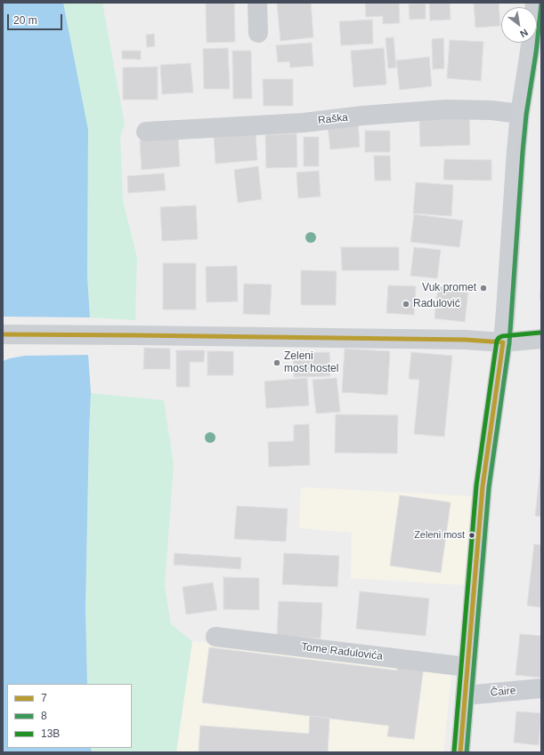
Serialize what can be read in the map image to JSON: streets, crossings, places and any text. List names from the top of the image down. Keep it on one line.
{"streets":{"street":["Raška","Tome Radulovića","Čaire"]},"places":["Vuk promet","Radulović","Zeleni most hostel","Zeleni most"],"lines":["transit line 8","transit line 13B","transit line 7"],"legend":["7","8","13B"],"scale_bar":"20 m","north":"bottom right"}
